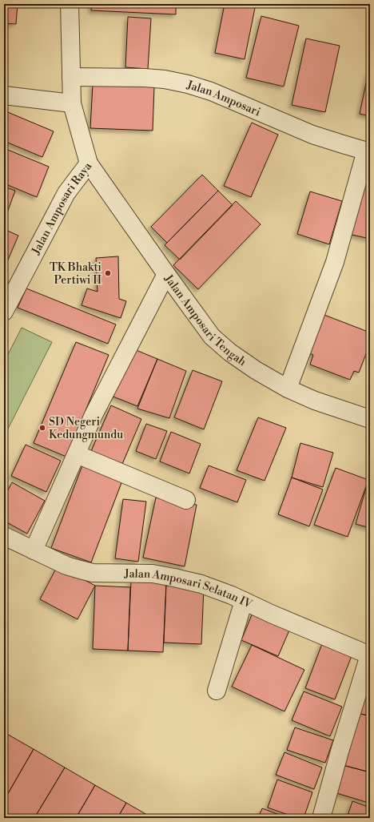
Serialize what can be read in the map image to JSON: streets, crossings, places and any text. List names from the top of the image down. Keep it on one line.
{"streets":{"street":["Jalan Amposari","Jalan Amposari Raya","Jalan Amposari Tengah","Jalan Amposari Selatan IV"]},"crossings":[["Jalan Amposari","Jalan Amposari Raya"],["Jalan Amposari Raya","Jalan Amposari Tengah"]],"places":["TK Bhakti Pertiwi II","SD Negeri Kedungmundu"]}
